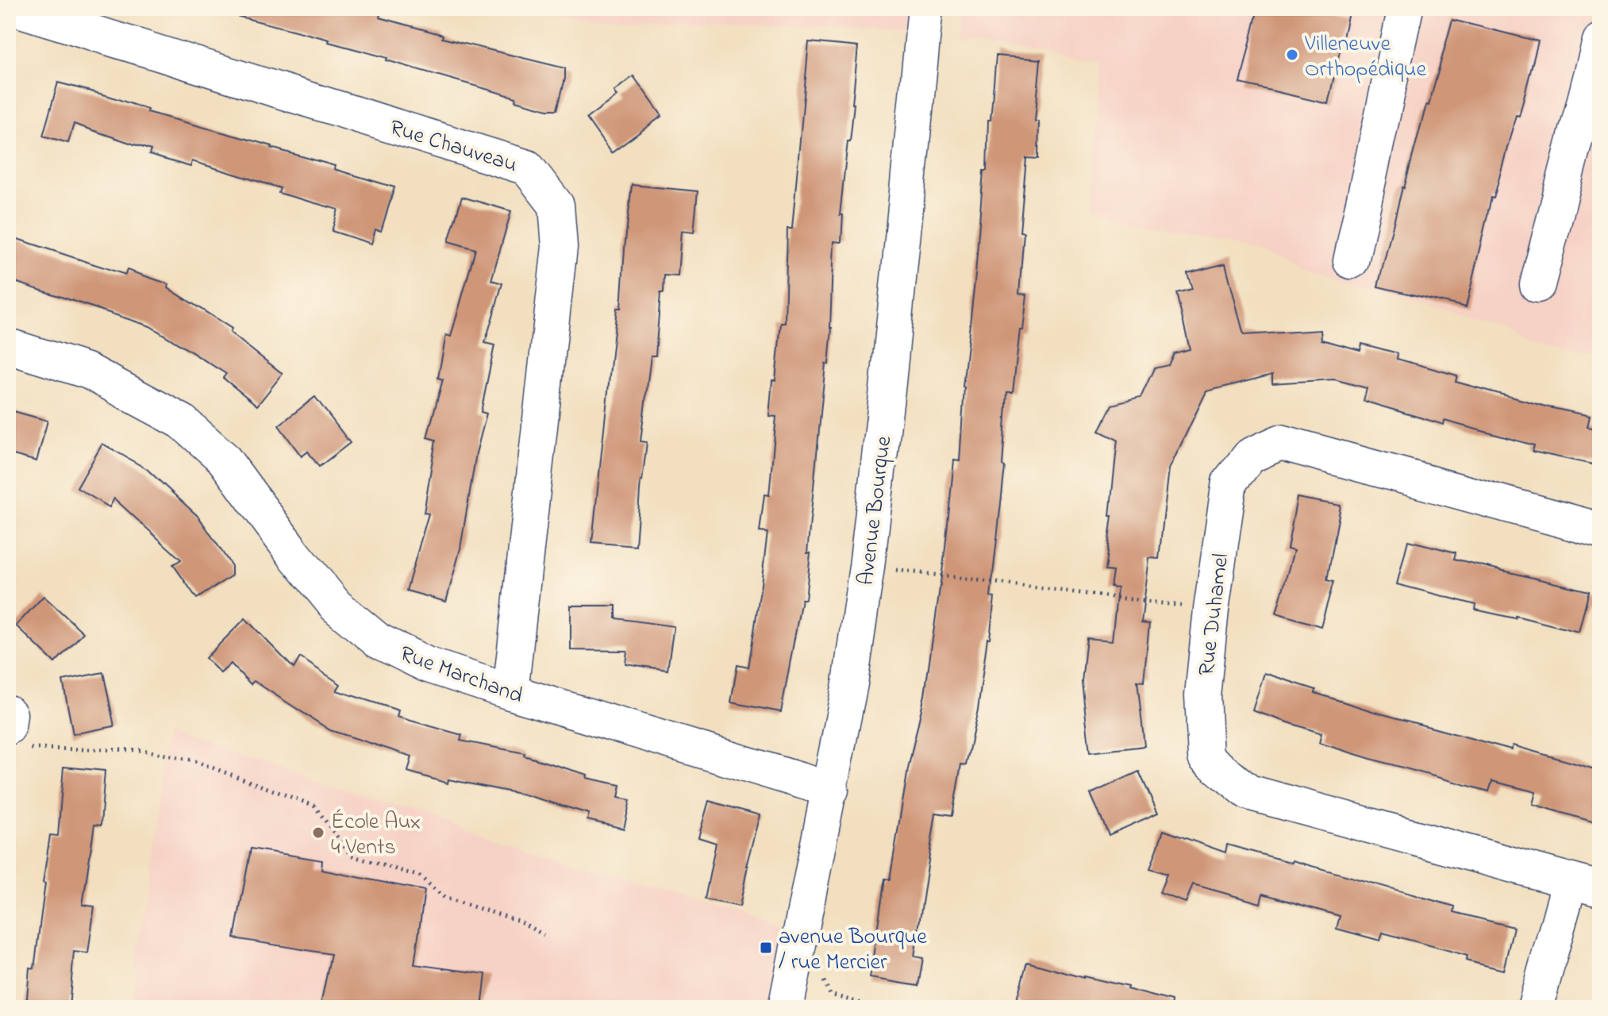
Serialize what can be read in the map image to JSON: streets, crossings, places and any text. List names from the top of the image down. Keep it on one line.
{"streets":{"street":["Rue Chauveau","Avenue Bourque","Rue Duhamel","Rue Marchand"]},"crossings":[["Rue Chauveau","Rue Marchand"],["Avenue Bourque","Rue Marchand"]],"places":{"other":["Villeneuve Orthopédique","École Aux 4 Vents"],"transit":["avenue Bourque / rue Mercier"]}}
